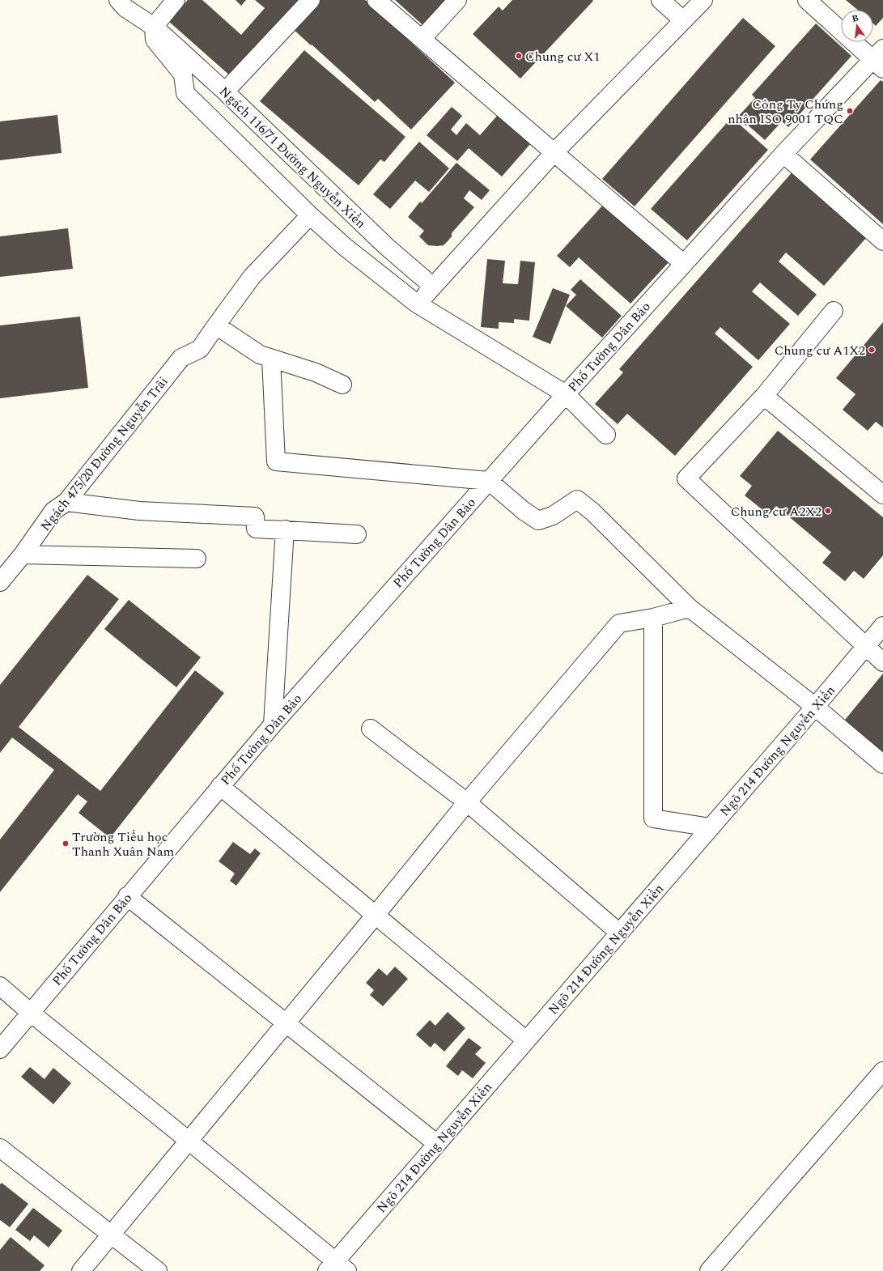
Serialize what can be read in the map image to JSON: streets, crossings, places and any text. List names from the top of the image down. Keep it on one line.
{"streets":{"street":["Ngách 116/71 Đường Nguyễn Xiển","Phố Tưởng Dân Bảo","Ngách 475/20 Đường Nguyễn Trãi","Ngõ 214 Đường Nguyễn Xiển"]},"places":["Chung cư X1","Công Ty Chứng nhận ISO 9001 TQC","Chung cư A1X2","Chung cư A2X2","Trường Tiểu học Thanh Xuân Nam"],"north":"top"}
